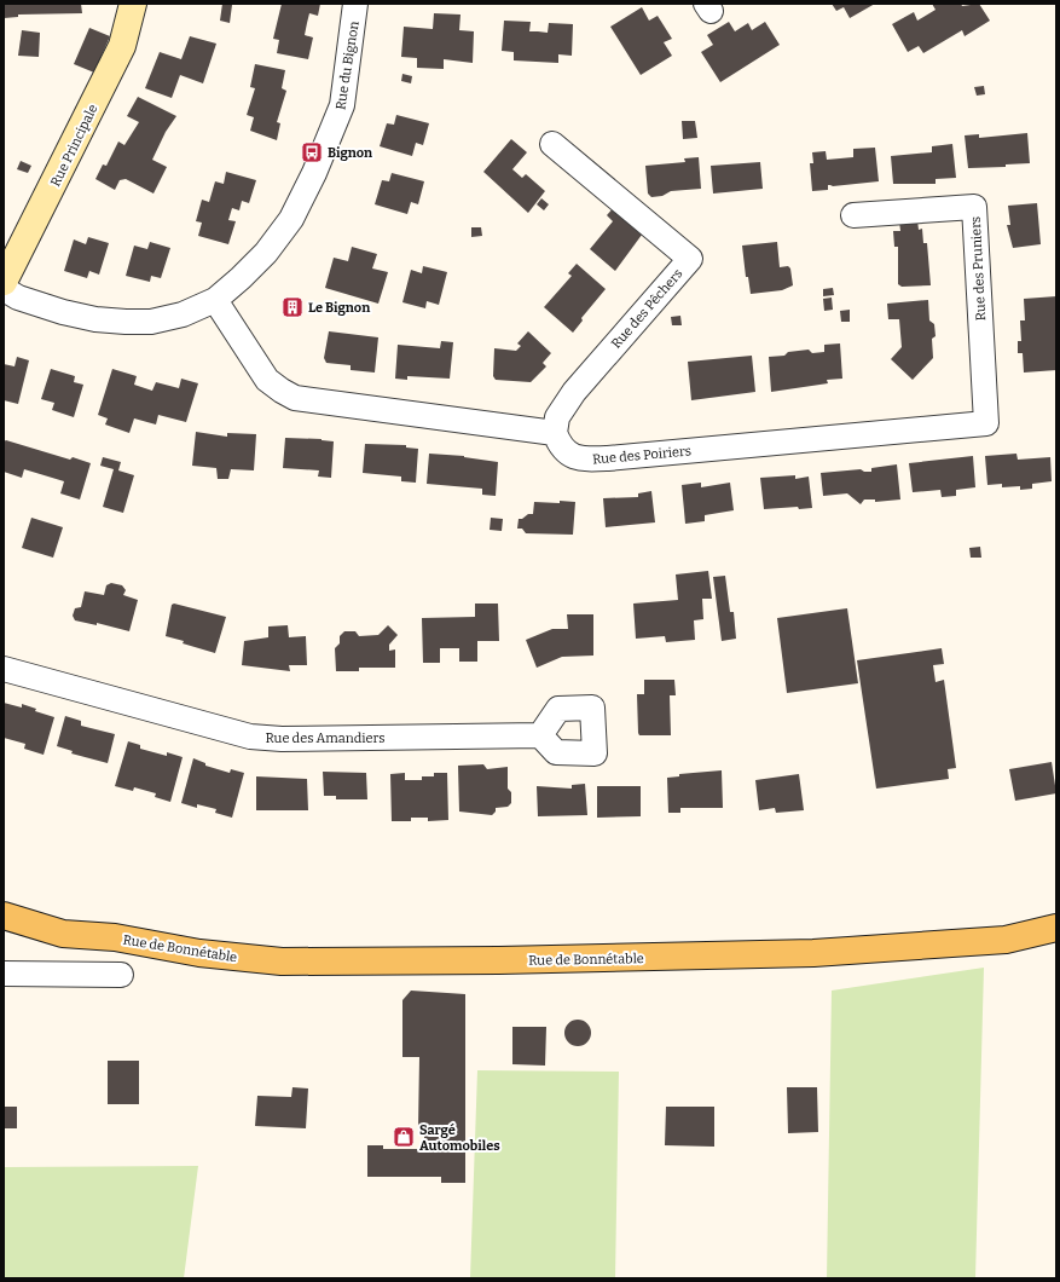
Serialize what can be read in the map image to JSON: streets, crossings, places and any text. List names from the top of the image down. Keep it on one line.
{"streets":{"main road":["Rue de Bonnétable"],"street":["Rue du Bignon","Rue Principale","Rue des Pruniers","Rue des Pêchers","Rue des Poiriers","Rue des Amandiers"]},"crossings":[["Rue des Pruniers","Rue des Poiriers"],["Rue des Pêchers","Rue des Poiriers"]],"places":{"bus stop":["Bignon"],"building":["Le Bignon"],"shop":["Sargé Automobiles"]}}
